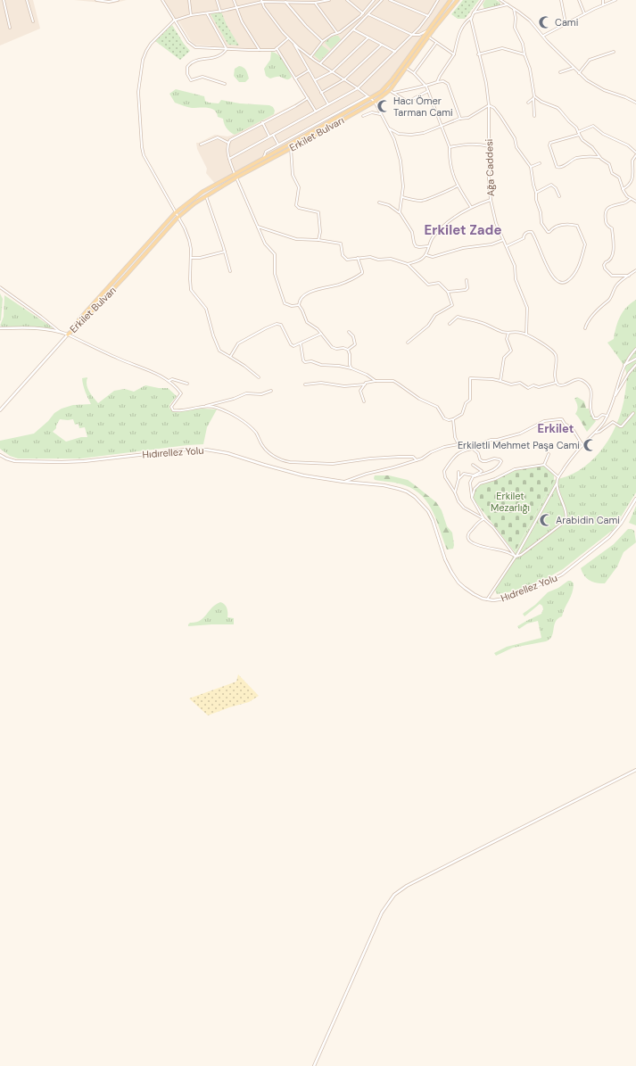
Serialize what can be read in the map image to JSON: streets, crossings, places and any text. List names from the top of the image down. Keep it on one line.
{"streets":{"main road":["Erkilet Bulvarı"],"street":["Ağa Caddesi","Hıdırellez Yolu","Hıdrellez Yolu"]},"crossings":[["Hıdırellez Yolu","Hıdrellez Yolu"]],"districts":["Erkilet Zade","Erkilet"],"parks":["Erkilet Mezarlığı"],"places":{"mosque":["Cami","Hacı Ömer Tarman Cami","Erkiletli Mehmet Paşa Cami","Arabidin Cami"]}}
